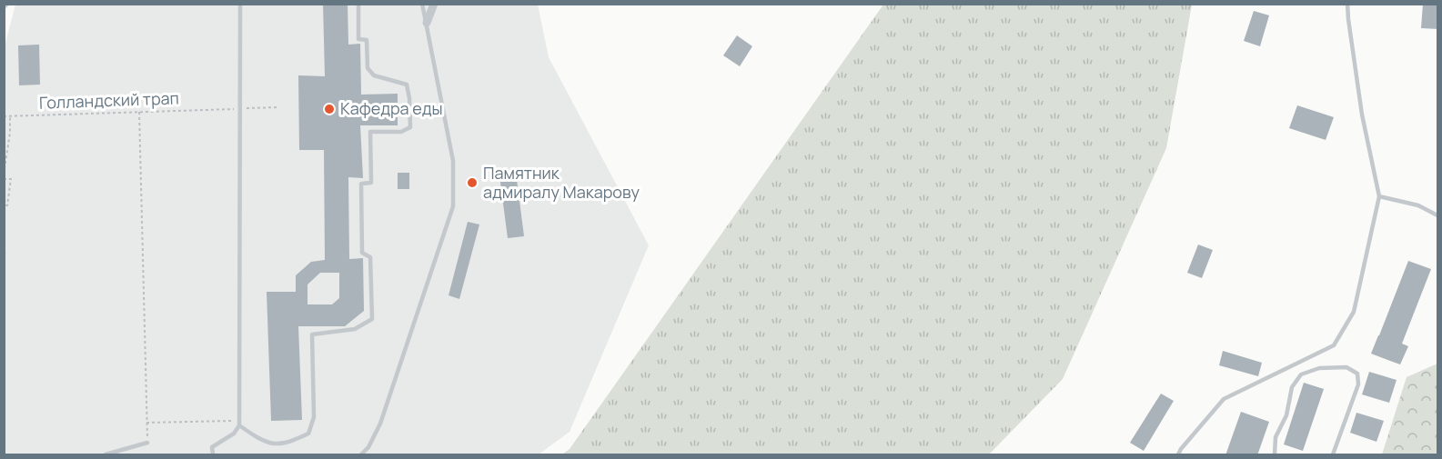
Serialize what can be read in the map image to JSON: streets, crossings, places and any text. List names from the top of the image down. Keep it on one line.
{"streets":{"path":["Голландский трап"]},"places":["Кафедра еды","Памятник адмиралу Макарову"]}
